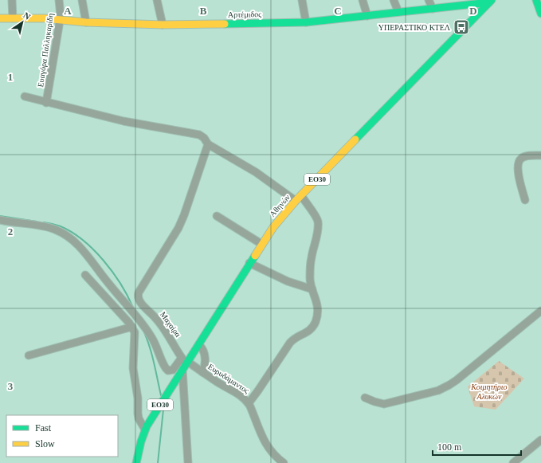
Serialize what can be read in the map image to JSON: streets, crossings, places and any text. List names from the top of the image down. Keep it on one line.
{"streets":{"main road":["Αρτέμιδος","ΕΟ30","Αθηνών"],"street":["Ευαγόρα Παλληκαρίδη","Μαχαίρα","Ευρυδάμαντος"]},"crossings":[["Αρτέμιδος","Ευαγόρα Παλληκαρίδη"],["Αρτέμιδος","Αθηνών"],["Αθηνών","Μαχαίρα"],["Αθηνών","Ευρυδάμαντος"],["Μαχαίρα","Ευρυδάμαντος"]],"parks":["Κοιμητήριο Αλυκών"],"places":{"bus stop":["ΥΠΕΡΑΣΤΙΚΟ ΚΤΕΛ"]},"legend":["Fast","Slow"],"scale_bar":"100 m","north":"top right","grid":{"columns":["A","B","C","D"],"rows":["1","2","3"]}}
